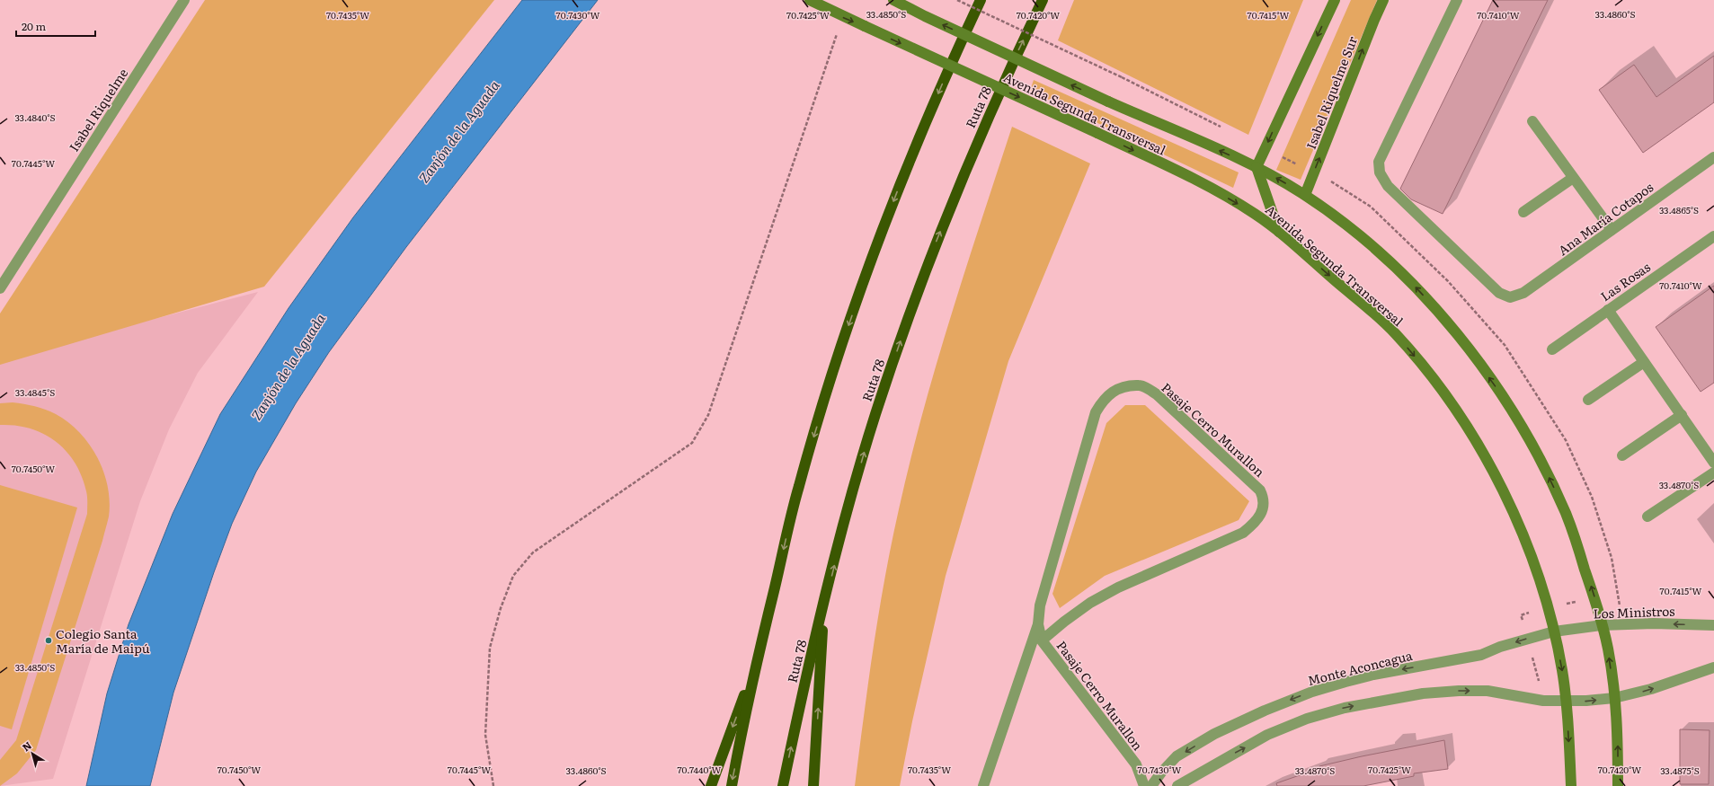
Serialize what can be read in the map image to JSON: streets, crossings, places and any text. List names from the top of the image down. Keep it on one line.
{"streets":{"highway":["Ruta 78"],"main road":["Isabel Riquelme Sur","Avenida Segunda Transversal"],"street":["Isabel Riquelme","Ana María Cotapos","Las Rosas","Pasaje Cerro Murallon","Los Ministros","Monte Aconcagua"]},"crossings":[["Isabel Riquelme Sur","Avenida Segunda Transversal"],["Avenida Segunda Transversal","Los Ministros"],["Avenida Segunda Transversal","Monte Aconcagua"],["Los Ministros","Monte Aconcagua"]],"water":["Zanjón de la Aguada"],"places":["Colegio Santa María de Maipú"],"scale_bar":"20 m","north":"top left","coordinates":["33.4850°S","33.4860°S","70.7435°W","70.7430°W","70.7425°W","70.7420°W","70.7415°W","70.7410°W","33.4840°S","70.7445°W","33.4865°S","33.4845°S","70.7450°W","33.4870°S","70.7440°W","33.4875°S"]}
